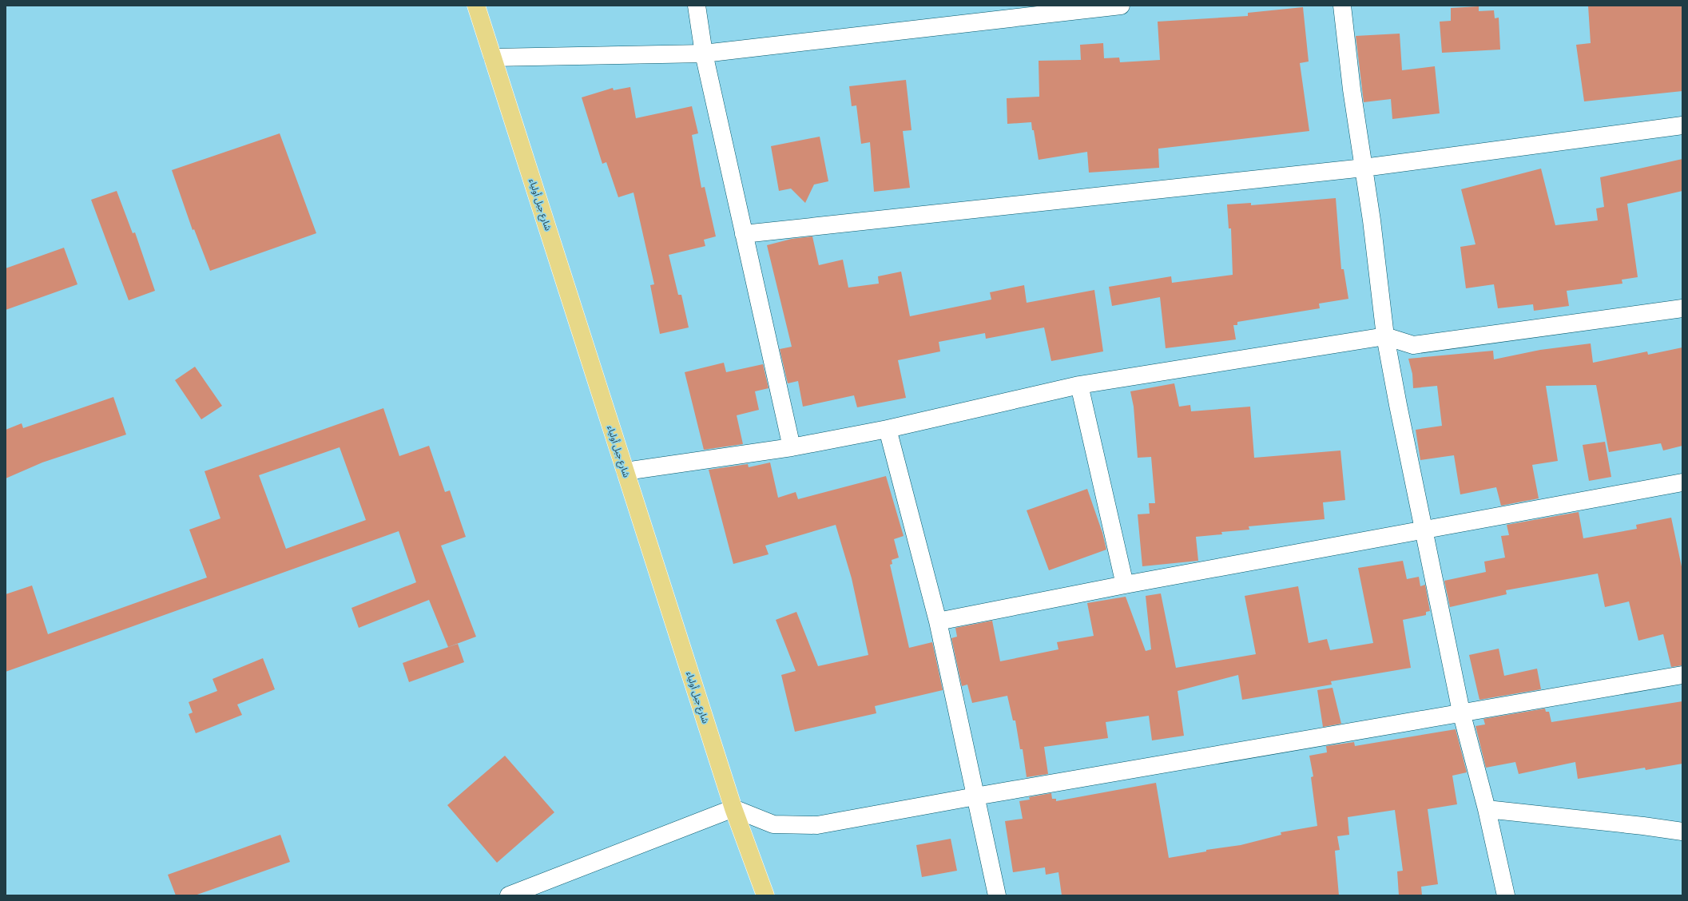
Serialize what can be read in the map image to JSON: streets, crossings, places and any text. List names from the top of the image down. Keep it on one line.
{"streets":{"highway":["شارع جبل أولياء"]}}
